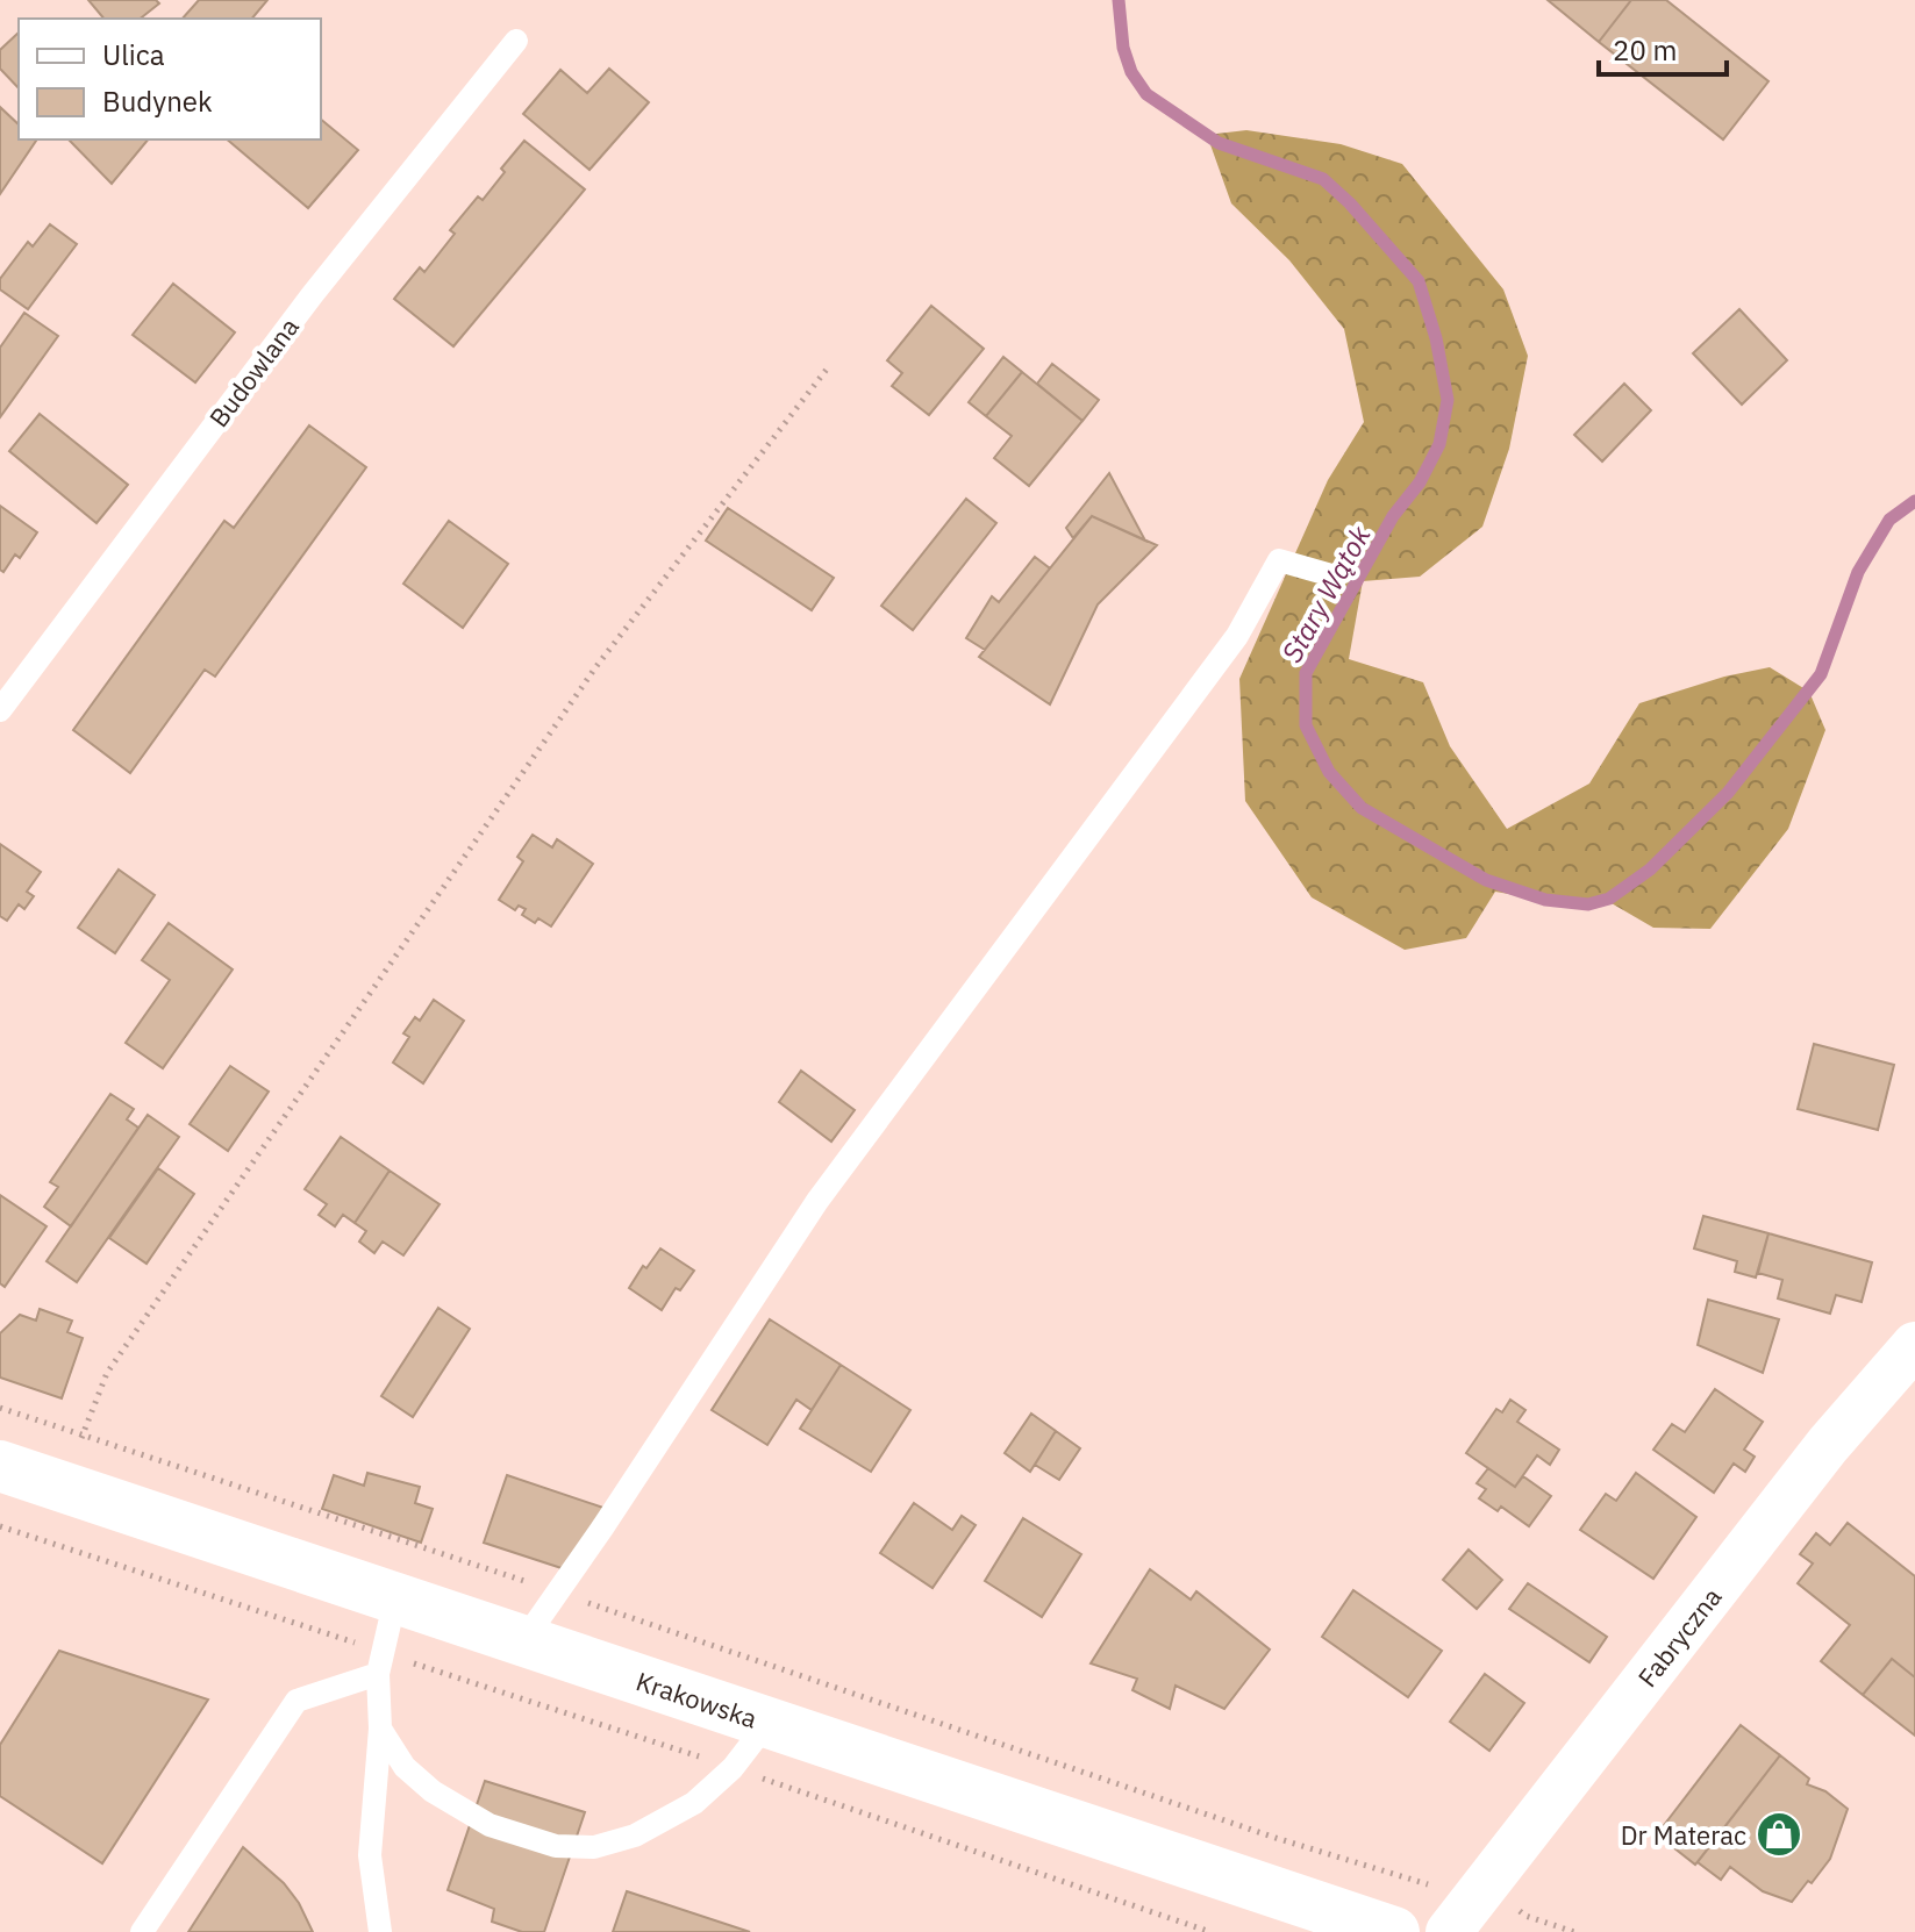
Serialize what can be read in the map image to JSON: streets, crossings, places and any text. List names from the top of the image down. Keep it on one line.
{"streets":{"street":["Fabryczna","Krakowska"],"lane":["Budowlana"]},"water":["Stary Wątok"],"places":{"shop":["Dr Materac"]},"legend":["Ulica","Budynek"],"scale_bar":"20 m"}
